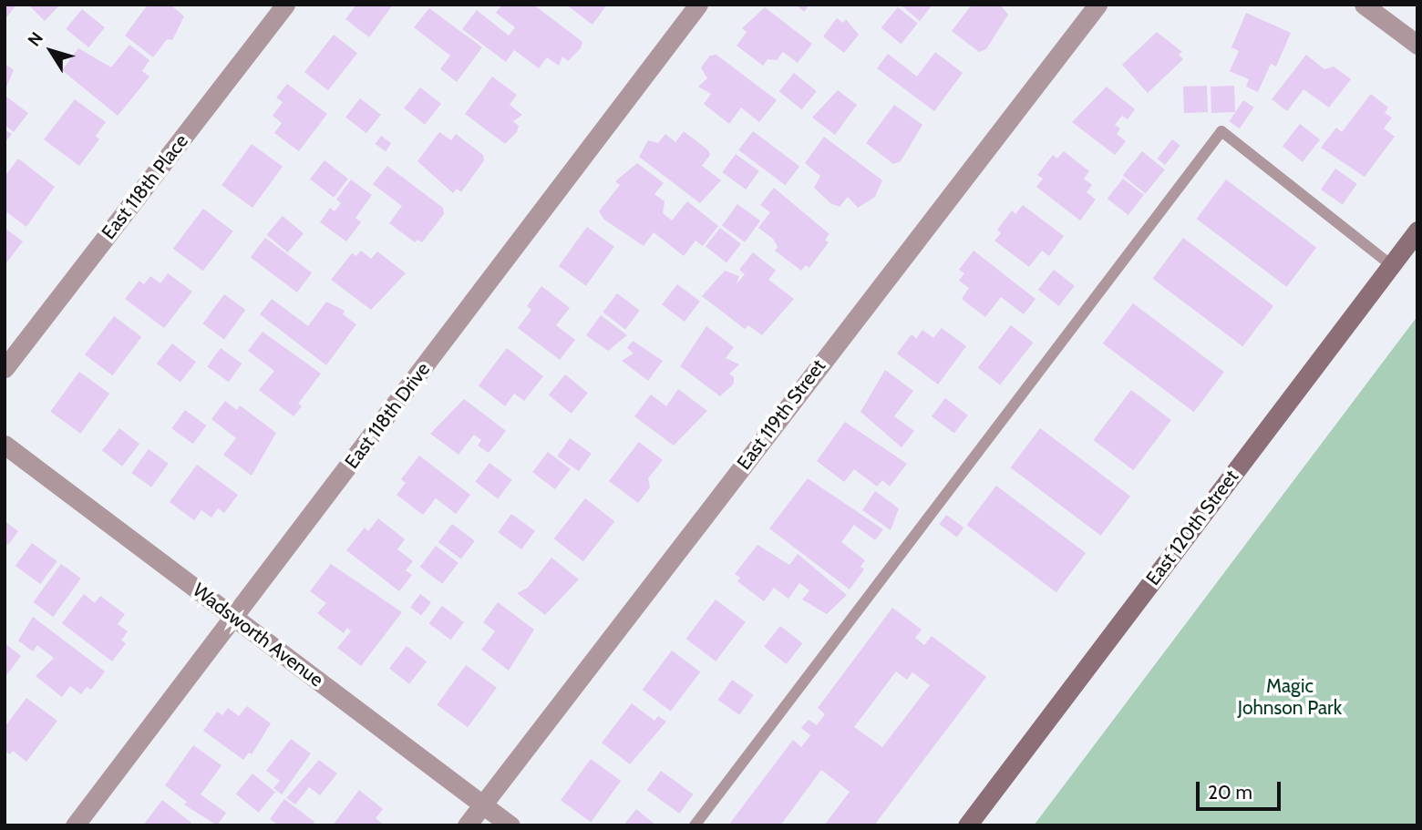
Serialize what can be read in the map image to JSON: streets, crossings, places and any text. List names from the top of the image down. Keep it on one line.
{"streets":{"street":["East 118th Place","East 119th Street","East 118th Drive","East 120th Street","Wadsworth Avenue"]},"crossings":[["East 119th Street","Wadsworth Avenue"],["East 118th Drive","Wadsworth Avenue"]],"parks":["Magic Johnson Park"],"scale_bar":"20 m","north":"top left"}
